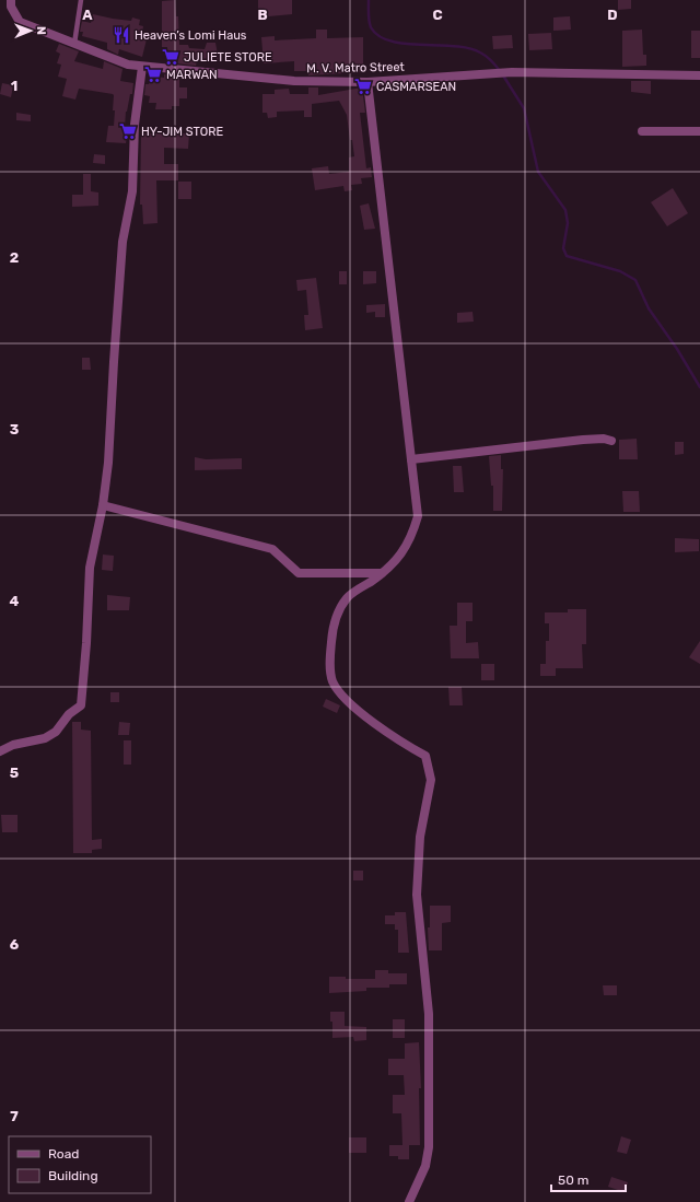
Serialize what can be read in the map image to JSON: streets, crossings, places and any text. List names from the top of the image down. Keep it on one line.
{"streets":{"street":["M. V. Matro Street"]},"places":{"restaurant":["Heaven’s Lomi Haus"],"supermarket":["JULIETE STORE","MARWAN","CASMARSEAN","HY-JIM STORE"]},"legend":["Road","Building"],"scale_bar":"50 m","north":"right","grid":{"columns":["A","B","C","D"],"rows":["1","2","3","4","5","6","7"]}}
